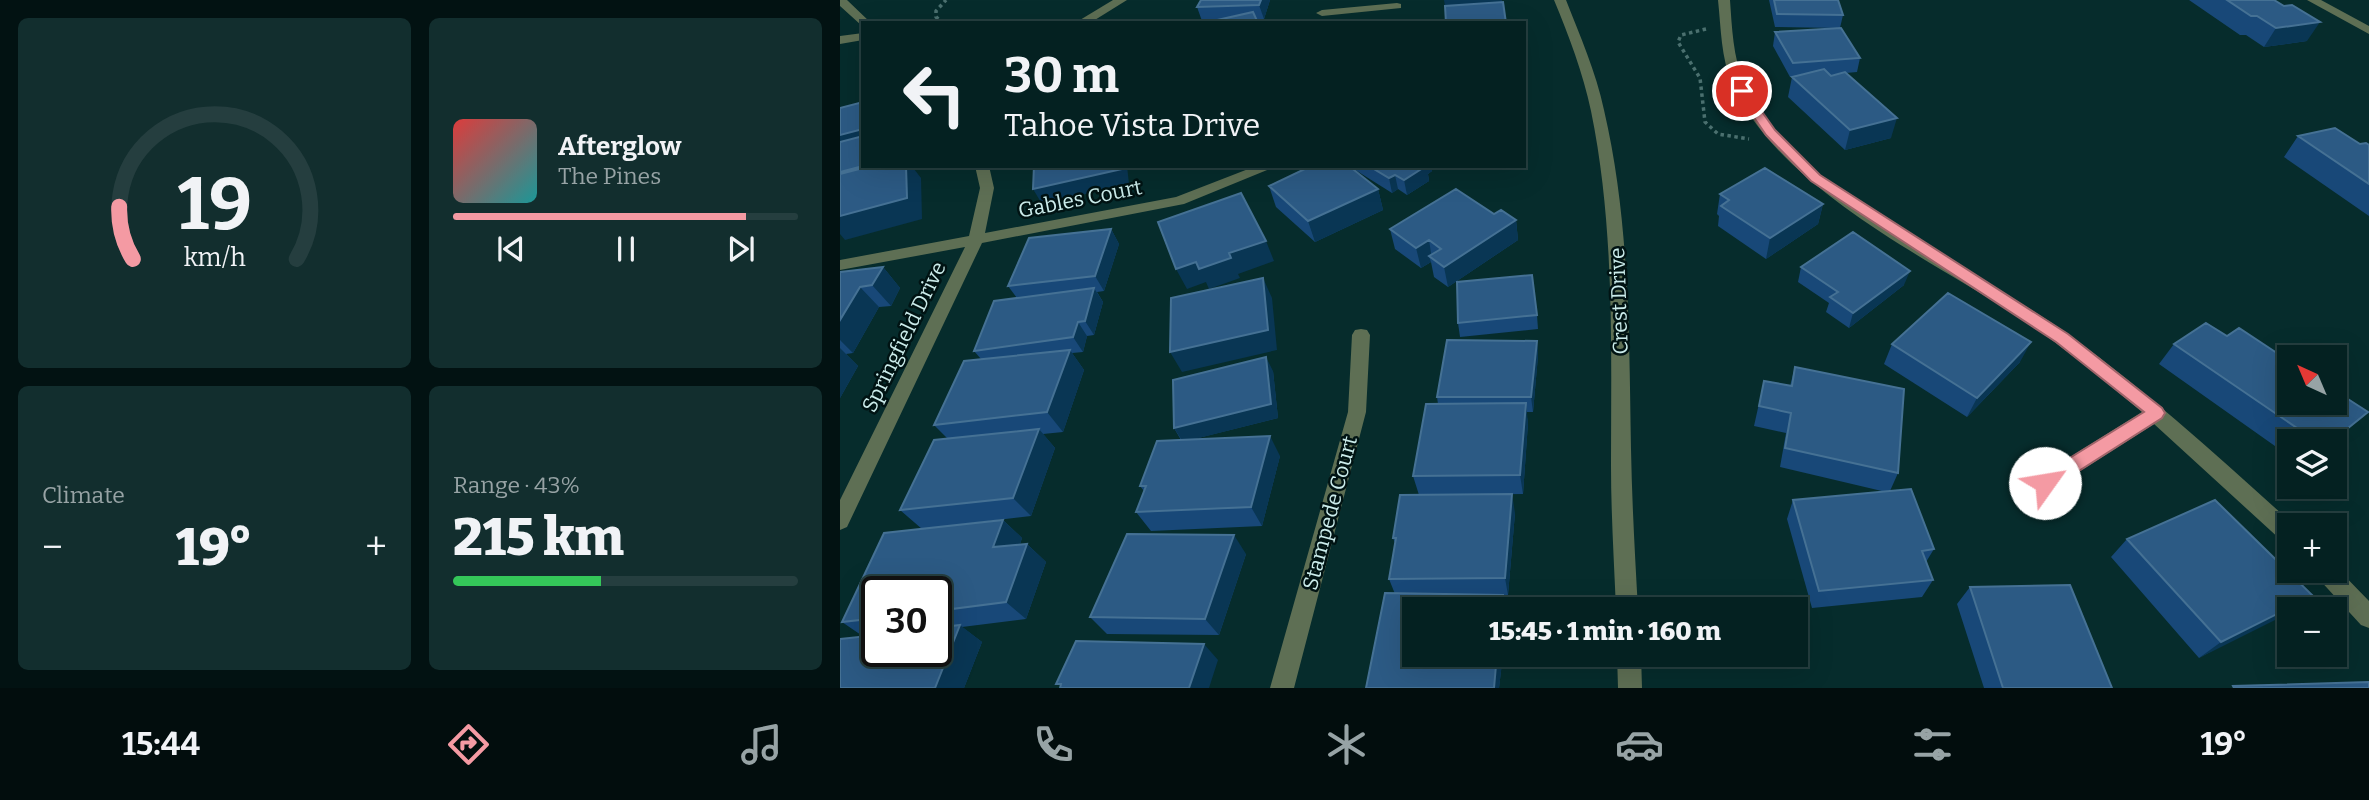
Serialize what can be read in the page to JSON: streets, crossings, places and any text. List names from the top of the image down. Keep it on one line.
{"streets":{"street":["Gables Court","Crest Drive","Springfield Drive","Stampede Court"]},"crossings":[["Gables Court","Springfield Drive"]],"north":"top left","page":{"turn":["30 m","Tahoe Vista Drive"],"song":["Afterglow","The Pines"],"map_buttons":["+","−"],"tile":["Climate",["Range · 43%","215 km"]],"heat":["−","19°","+"],"limit":"30","trip":"15:45 · 1 min · 160 m","tabs":["15:44","19°"],"gauge":["19","km/h"]}}
